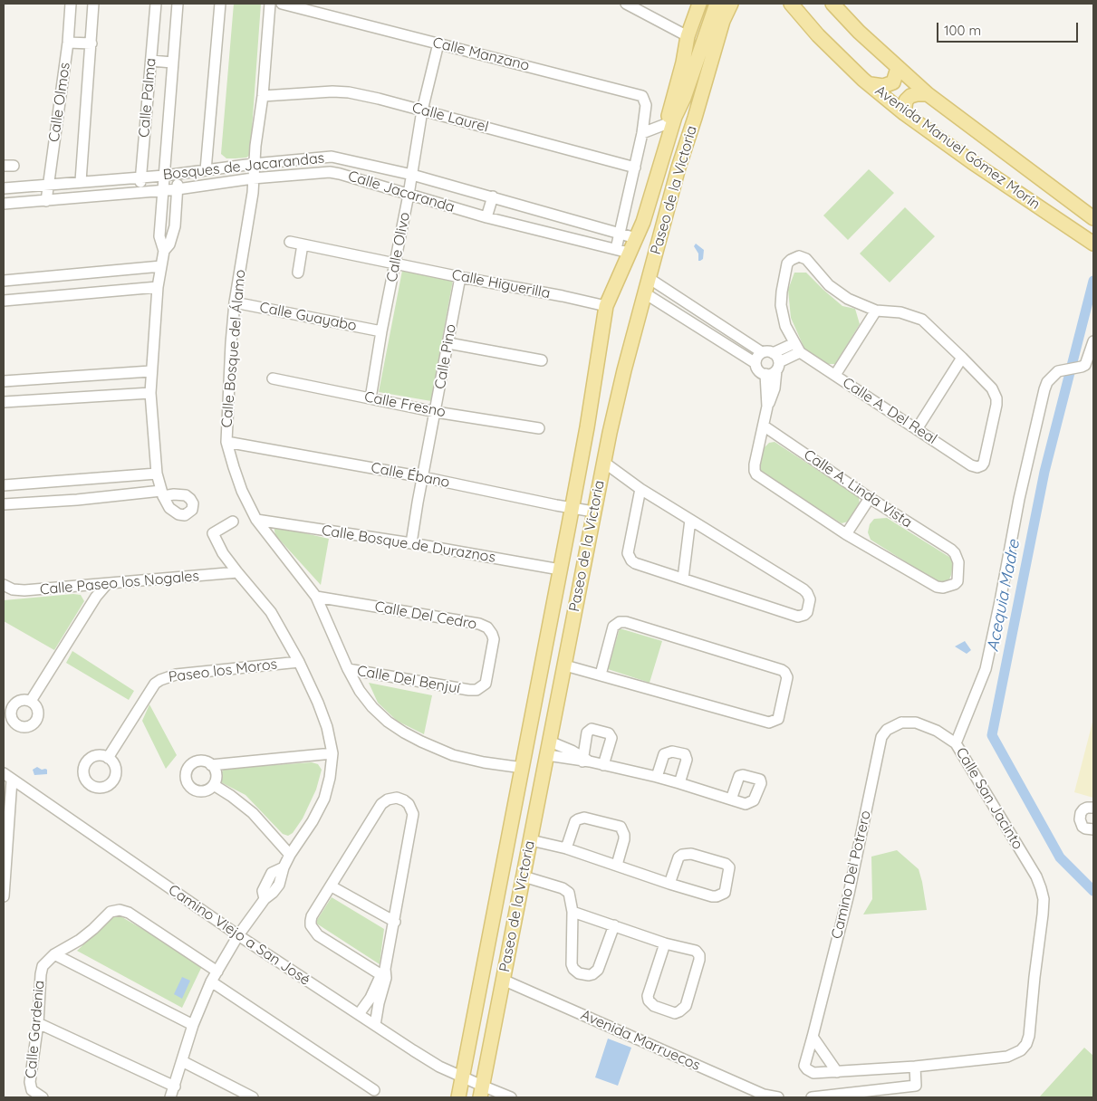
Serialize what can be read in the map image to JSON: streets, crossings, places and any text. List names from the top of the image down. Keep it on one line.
{"streets":{"main road":["Avenida Manuel Gómez Morín","Paseo de la Victoria"],"street":["Calle Manzano","Calle Palma","Calle Olmos","Calle Laurel","Bosques de Jacarandas","Calle Jacaranda","Calle Olivo","Calle Higuerilla","Calle Guayabo","Calle Bosque del Álamo","Calle Pino","Calle Fresno","Calle A. Del Real","Calle Ébano","Calle A. Linda Vista","Calle Bosque de Duraznos","Calle Paseo los Nogales","Calle Del Cedro","Paseo los Moros","Calle Del Benjuí","Calle San Jacinto","Camino Del Potrero","Camino Viejo a San José","Calle Gardenia","Avenida Marruecos"]},"crossings":[["Calle Manzano","Calle Laurel"],["Calle Manzano","Bosques de Jacarandas"],["Calle Manzano","Paseo de la Victoria"],["Calle Manzano","Calle Jacaranda"],["Calle Manzano","Calle Olivo"],["Calle Palma","Bosques de Jacarandas"],["Calle Palma","Calle Jacaranda"],["Calle Olmos","Bosques de Jacarandas"],["Calle Olmos","Calle Jacaranda"],["Calle Laurel","Calle Olivo"],["Calle Laurel","Calle Bosque del Álamo"],["Bosques de Jacarandas","Paseo de la Victoria"],["Bosques de Jacarandas","Calle Jacaranda"],["Bosques de Jacarandas","Calle Olivo"],["Bosques de Jacarandas","Calle Bosque del Álamo"],["Paseo de la Victoria","Calle Jacaranda"],["Paseo de la Victoria","Calle Higuerilla"],["Paseo de la Victoria","Calle Bosque del Álamo"],["Paseo de la Victoria","Calle Ébano"],["Paseo de la Victoria","Calle Bosque de Duraznos"],["Paseo de la Victoria","Camino Viejo a San José"],["Paseo de la Victoria","Avenida Marruecos"],["Calle Jacaranda","Calle Olivo"],["Calle Jacaranda","Calle Bosque del Álamo"],["Calle Olivo","Calle Higuerilla"],["Calle Olivo","Calle Guayabo"],["Calle Olivo","Calle Fresno"],["Calle Higuerilla","Calle Pino"],["Calle Guayabo","Calle Bosque del Álamo"],["Calle Bosque del Álamo","Calle Ébano"],["Calle Bosque del Álamo","Calle Bosque de Duraznos"],["Calle Bosque del Álamo","Calle Del Cedro"],["Calle Bosque del Álamo","Calle Del Benjuí"],["Calle Pino","Calle Fresno"],["Calle Pino","Calle Ébano"],["Calle Pino","Calle Bosque de Duraznos"],["Calle Del Cedro","Calle Del Benjuí"],["Calle San Jacinto","Camino Del Potrero"]],"water":["Acequia Madre"],"scale_bar":"100 m"}
